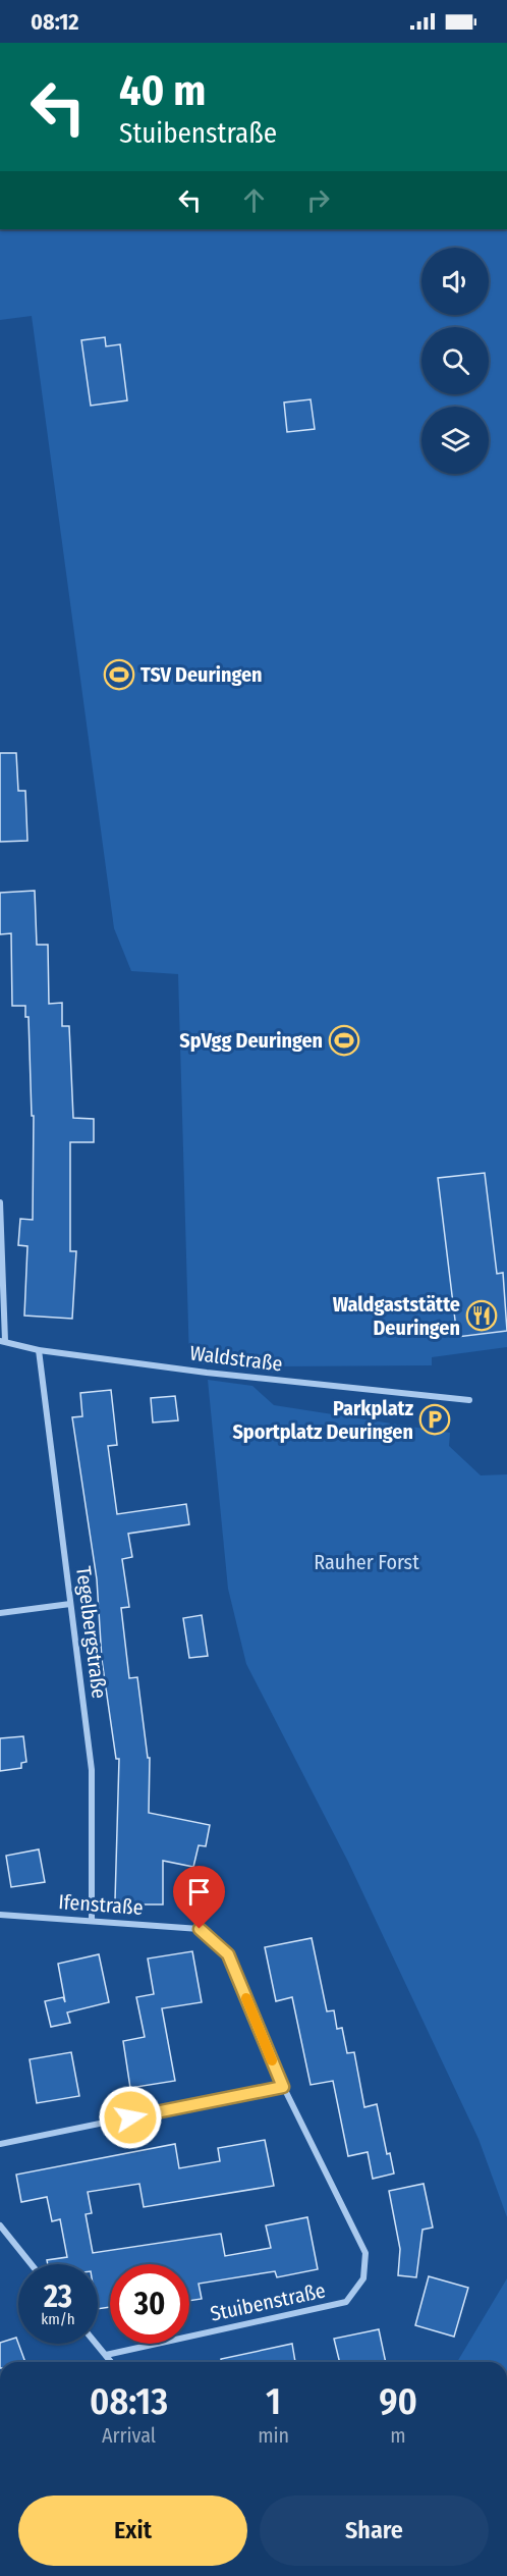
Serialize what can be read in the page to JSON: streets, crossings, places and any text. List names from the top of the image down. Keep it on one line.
{"streets":{"street":["Waldstraße","Tegelbergstraße","Ifenstraße","Stuibenstraße"]},"crossings":[["Waldstraße","Tegelbergstraße"],["Tegelbergstraße","Ifenstraße"],["Ifenstraße","Stuibenstraße"]],"parks":["Rauher Forst"],"places":{"sports":["TSV Deuringen","SpVgg Deuringen"],"restaurant":["Waldgaststätte Deuringen"],"parking":["Parkplatz Sportplatz Deuringen"]},"page":{"status":"08:12","turn":["40 m","Stuibenstraße"],"speed":"23 km/h","limit":"30","eta":["08:13","Arrival","1","min","90","m"],"buttons":["Exit","Share"]}}
